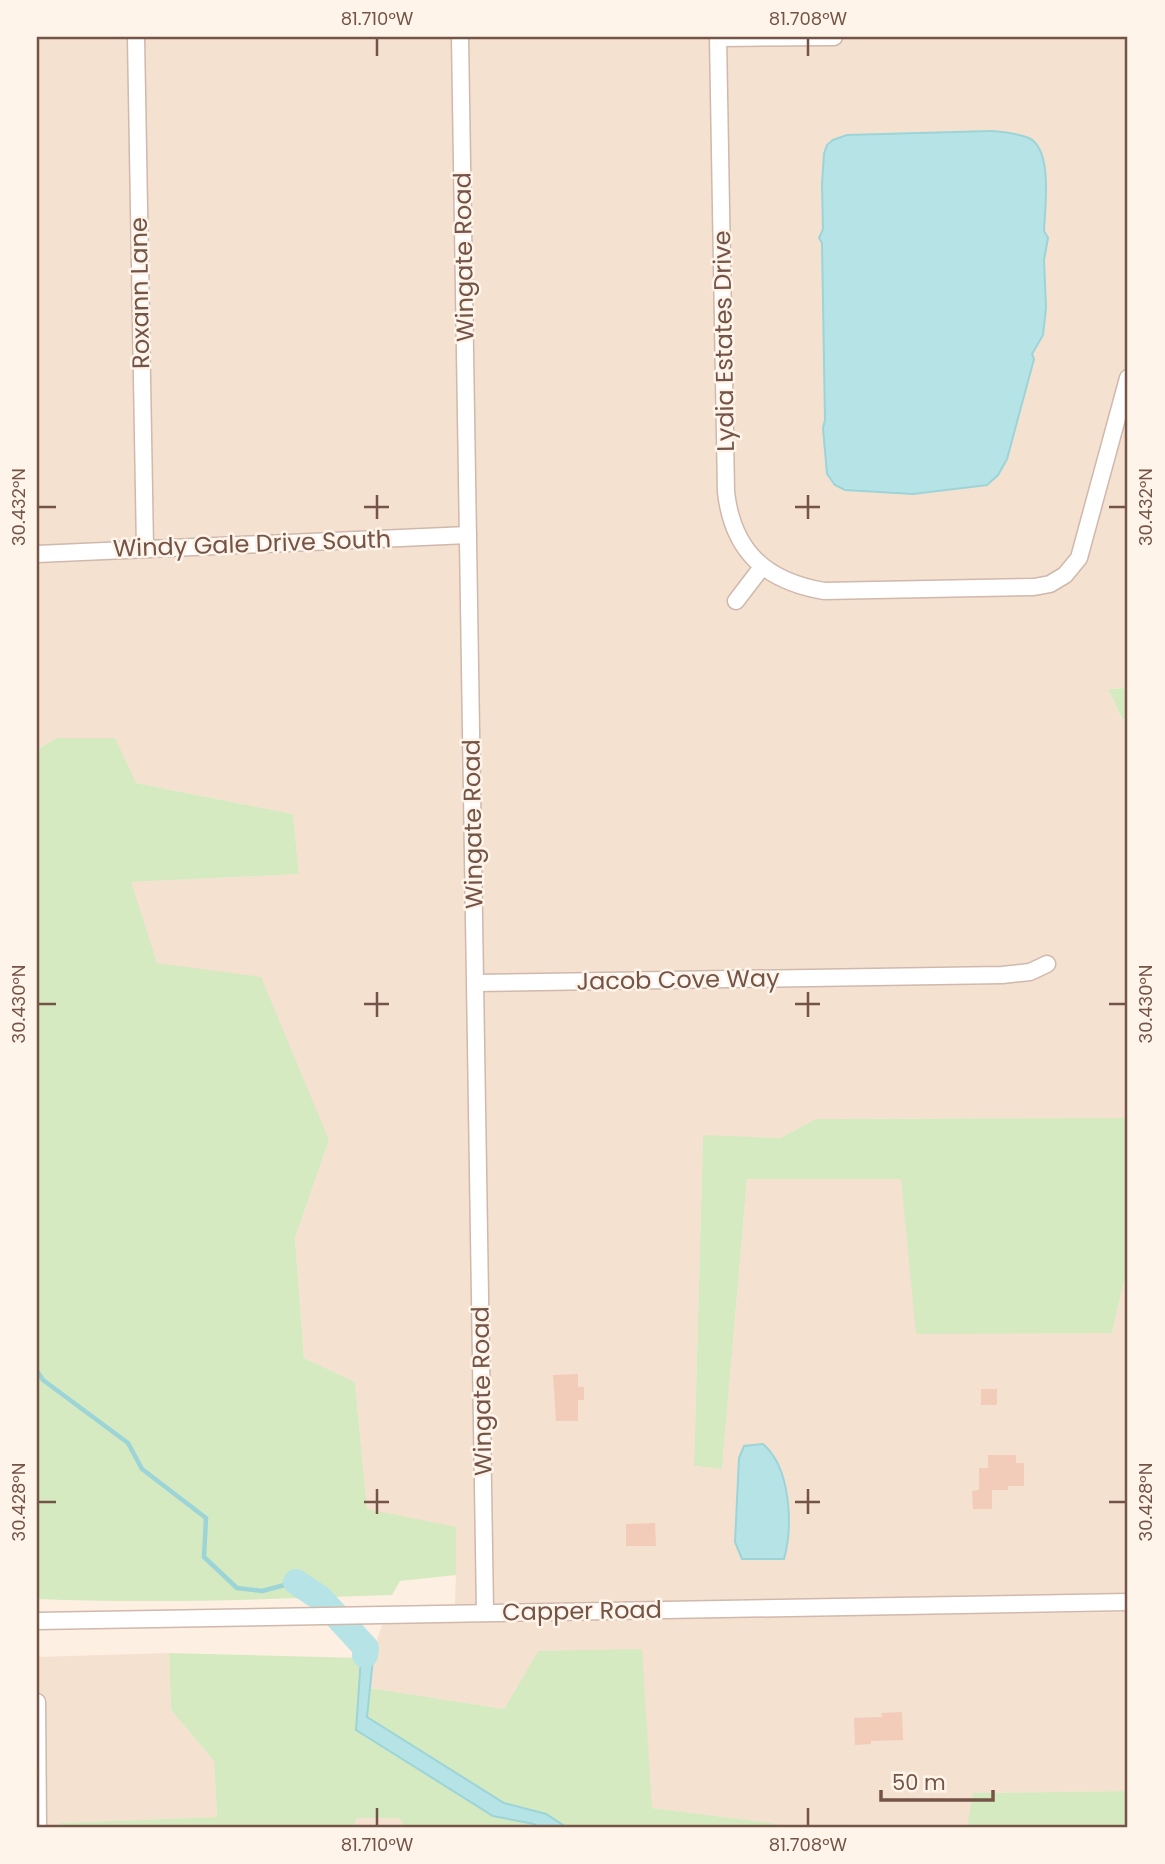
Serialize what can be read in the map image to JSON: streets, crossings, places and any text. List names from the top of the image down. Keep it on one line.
{"streets":{"street":["Wingate Road","Roxann Lane","Lydia Estates Drive","Windy Gale Drive South","Jacob Cove Way","Capper Road"]},"crossings":[["Wingate Road","Windy Gale Drive South"],["Wingate Road","Jacob Cove Way"],["Wingate Road","Capper Road"],["Roxann Lane","Windy Gale Drive South"]],"scale_bar":"50 m","coordinates":["81.710°W","81.708°W","30.432°N","30.430°N","30.428°N"]}
